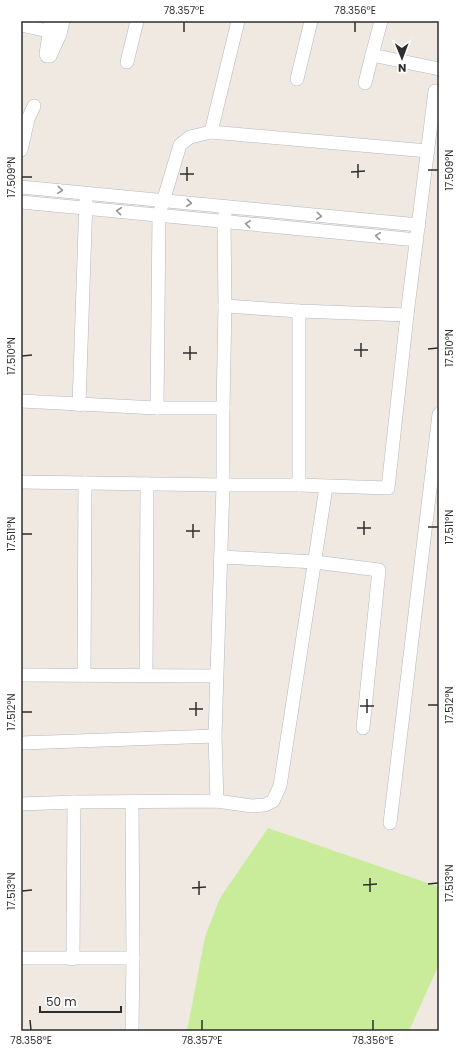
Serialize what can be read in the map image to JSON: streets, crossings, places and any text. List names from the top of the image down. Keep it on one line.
{"scale_bar":"50 m","north":"bottom","coordinates":["78.357°E","78.356°E","17.509°N","17.510°N","17.511°N","17.512°N","17.513°N","78.358°E"]}
